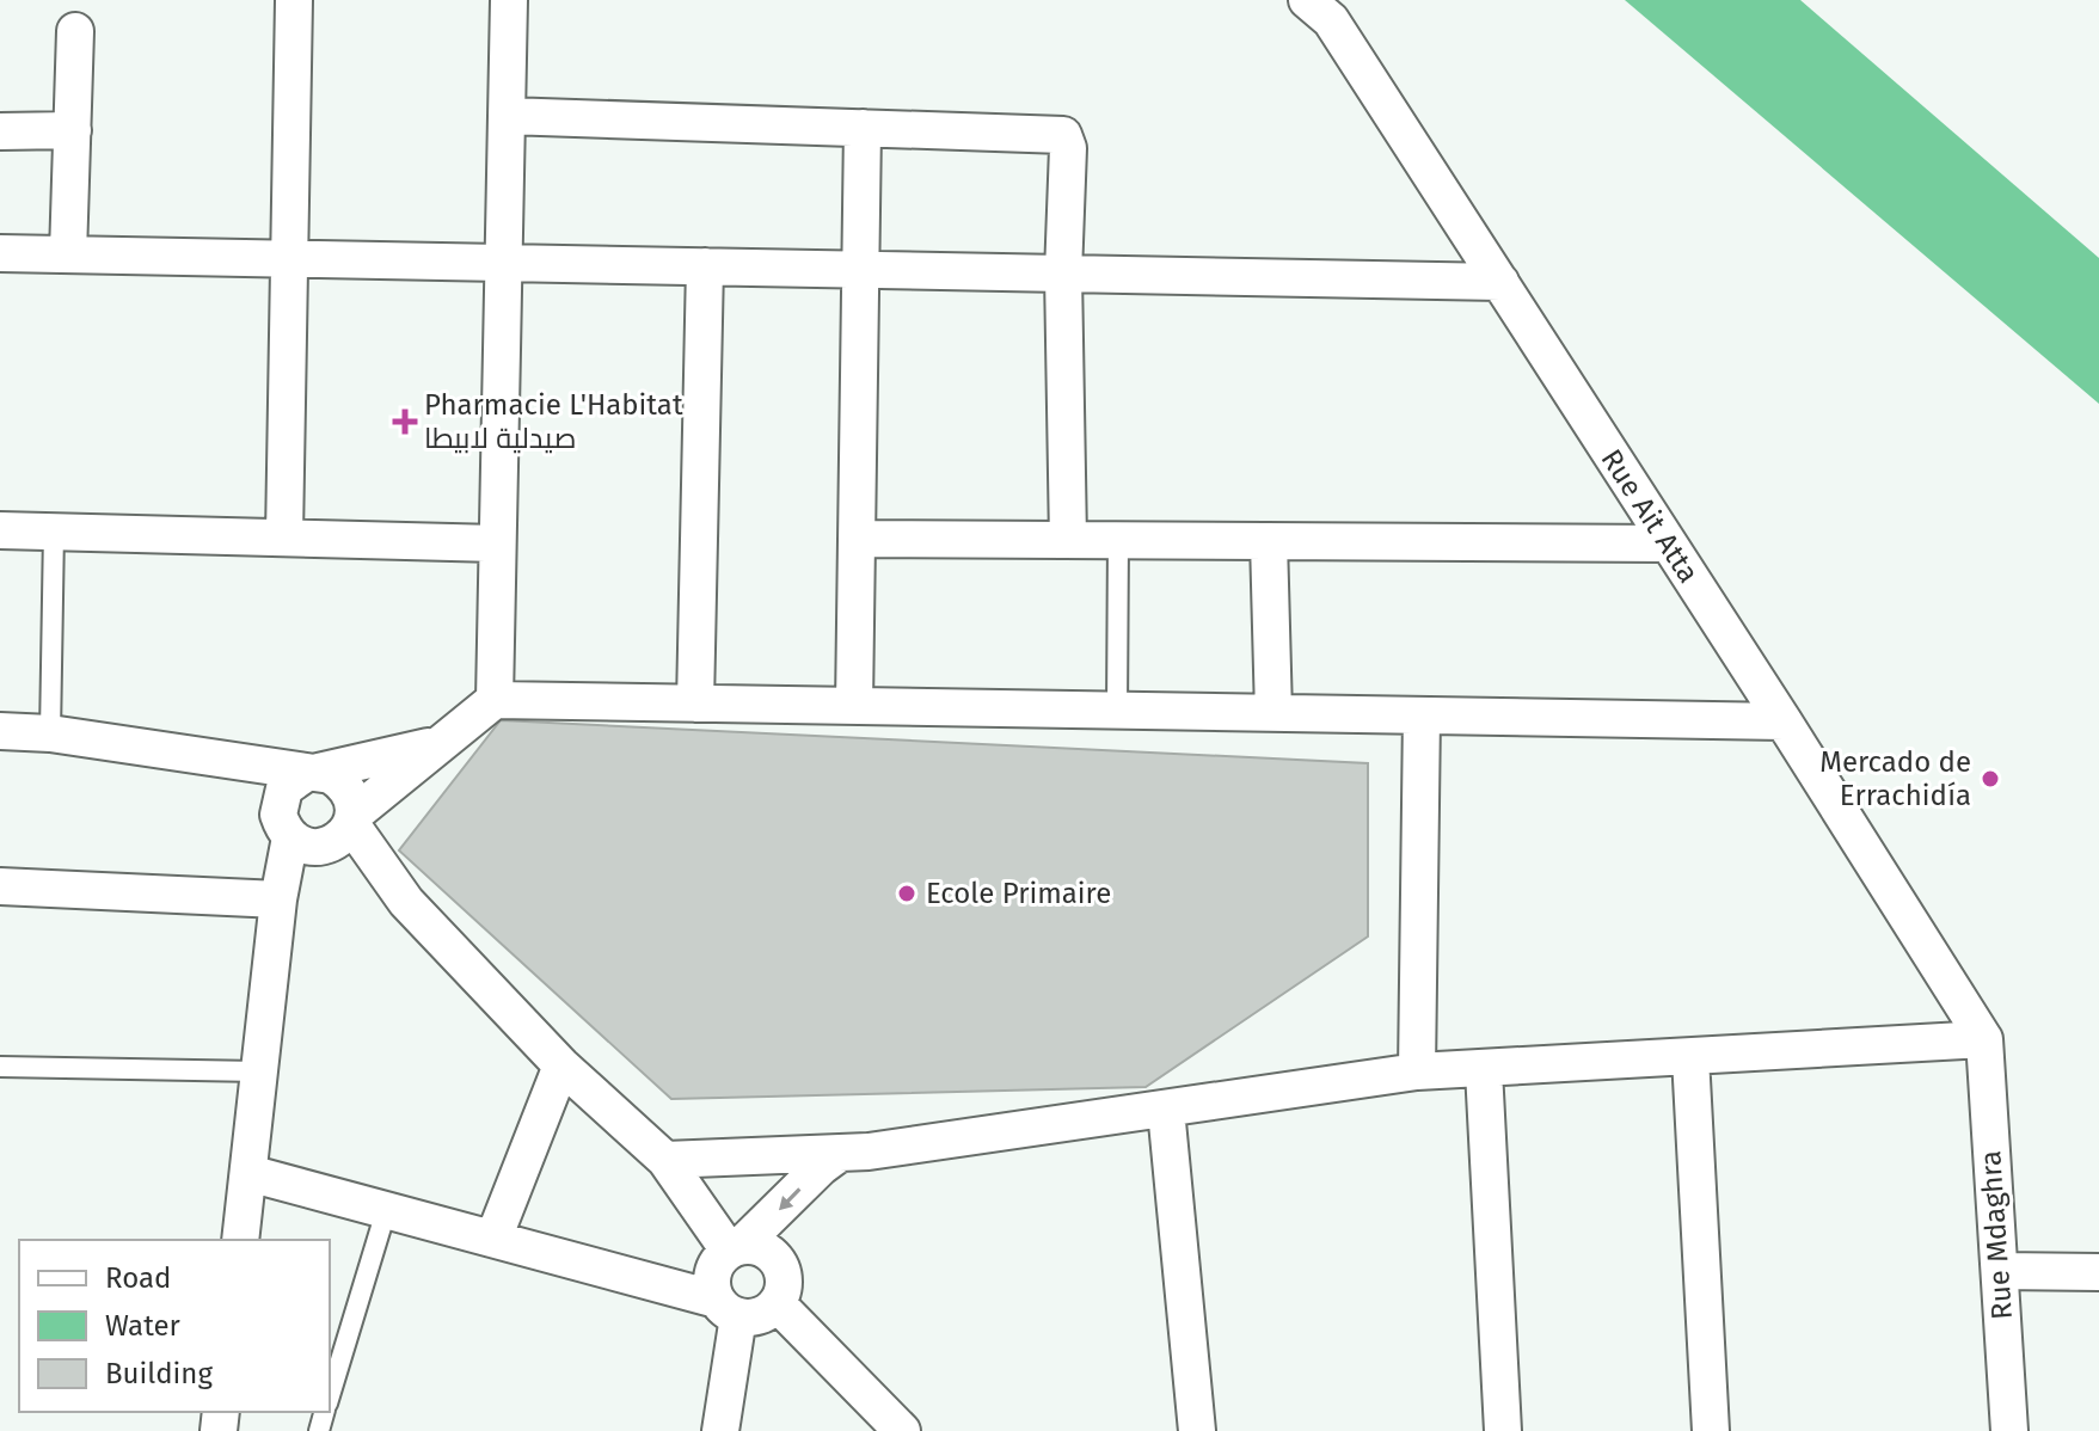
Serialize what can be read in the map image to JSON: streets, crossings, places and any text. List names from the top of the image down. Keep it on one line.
{"streets":{"street":["Rue Ait Atta","Rue Mdaghra"]},"crossings":[["Rue Ait Atta","Rue Mdaghra"]],"places":{"health":["Pharmacie L'Habitat صيدلية لابيطا"],"other":["Mercado de Errachidía","Ecole Primaire"]},"legend":["Road","Water","Building"]}
